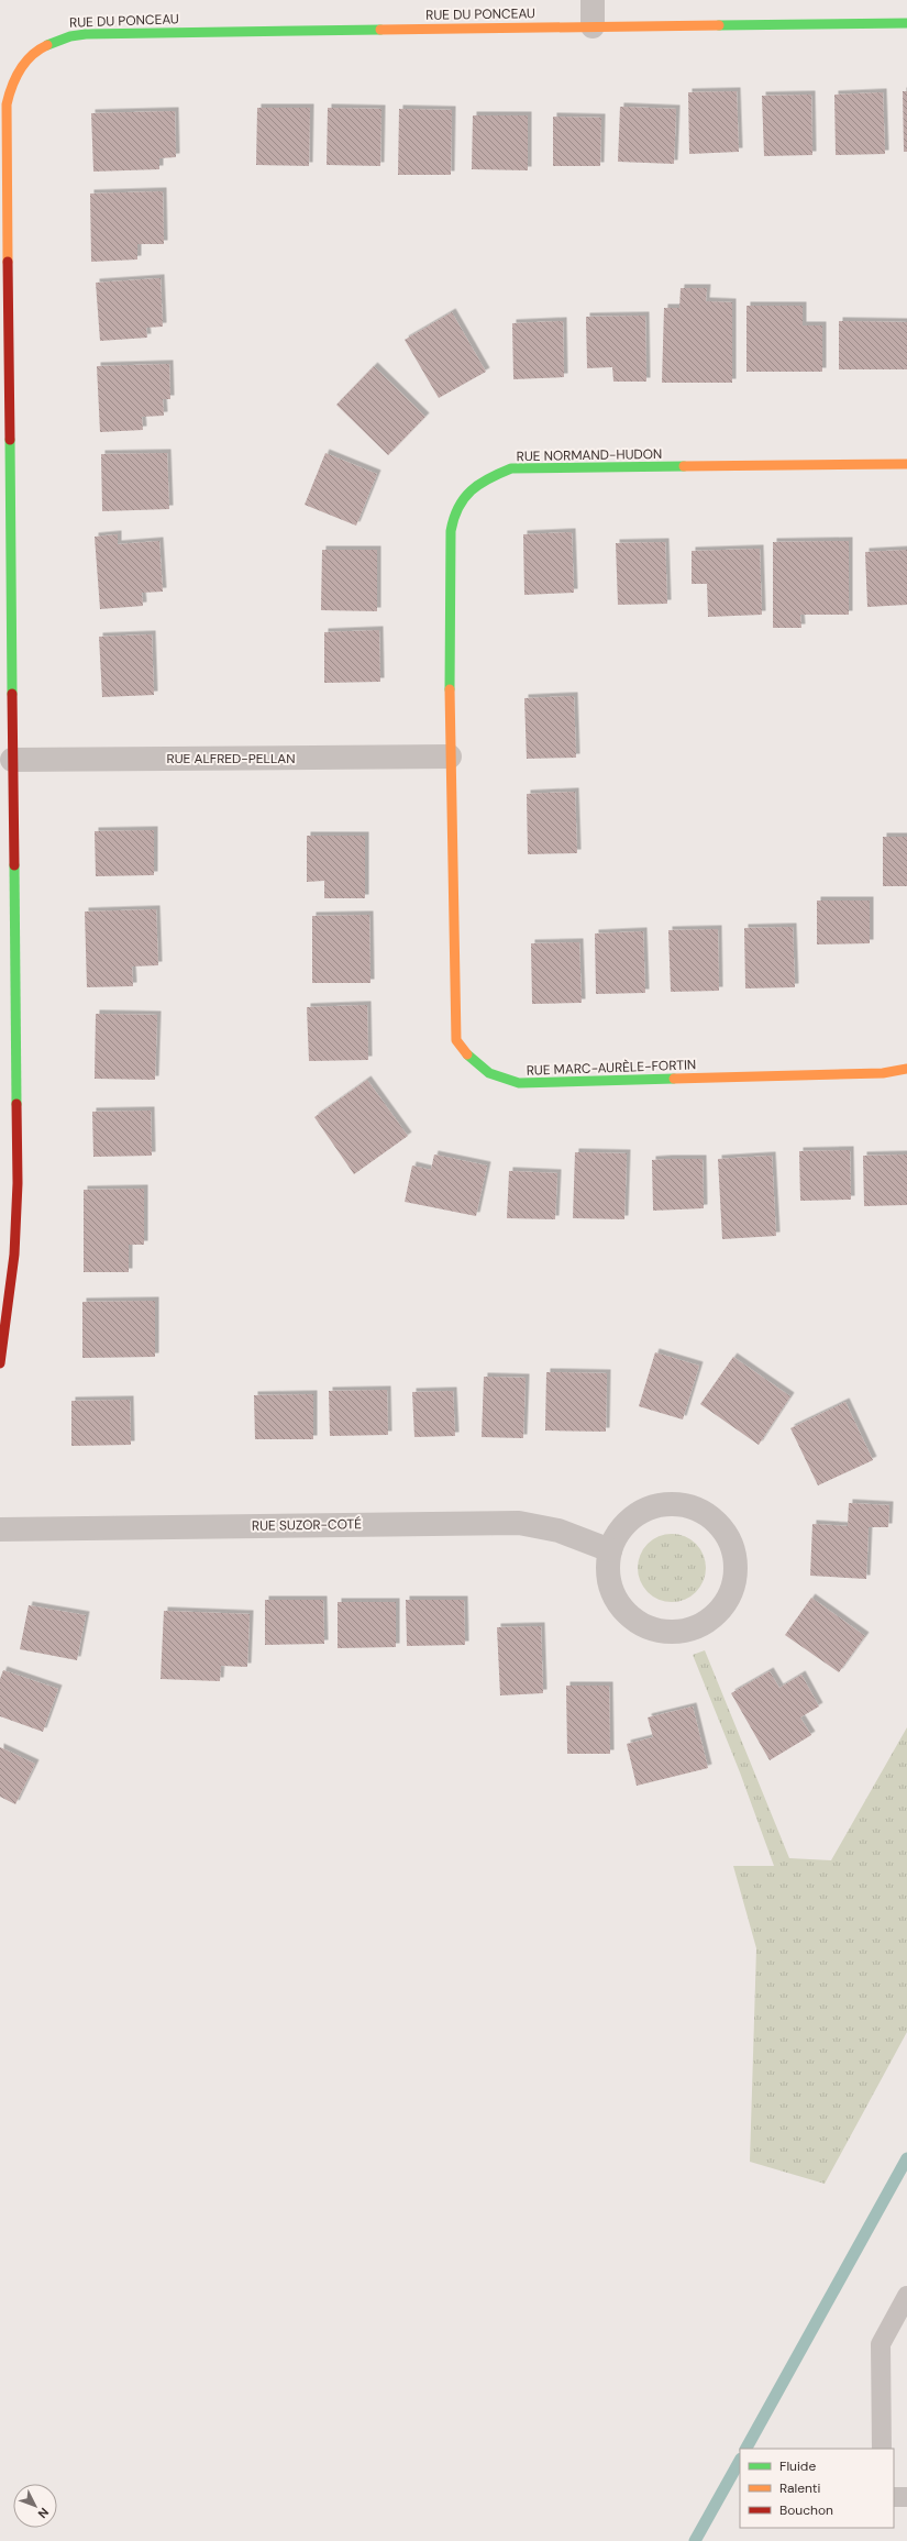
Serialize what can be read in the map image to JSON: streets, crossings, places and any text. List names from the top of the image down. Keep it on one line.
{"streets":{"street":["RUE DU PONCEAU","RUE NORMAND-HUDON","RUE ALFRED-PELLAN","RUE MARC-AURÈLE-FORTIN","RUE SUZOR-COTÉ"]},"crossings":[["RUE DU PONCEAU","RUE ALFRED-PELLAN"],["RUE NORMAND-HUDON","RUE ALFRED-PELLAN"],["RUE NORMAND-HUDON","RUE MARC-AURÈLE-FORTIN"],["RUE ALFRED-PELLAN","RUE MARC-AURÈLE-FORTIN"]],"legend":["Fluide","Ralenti","Bouchon"],"north":"bottom right"}
